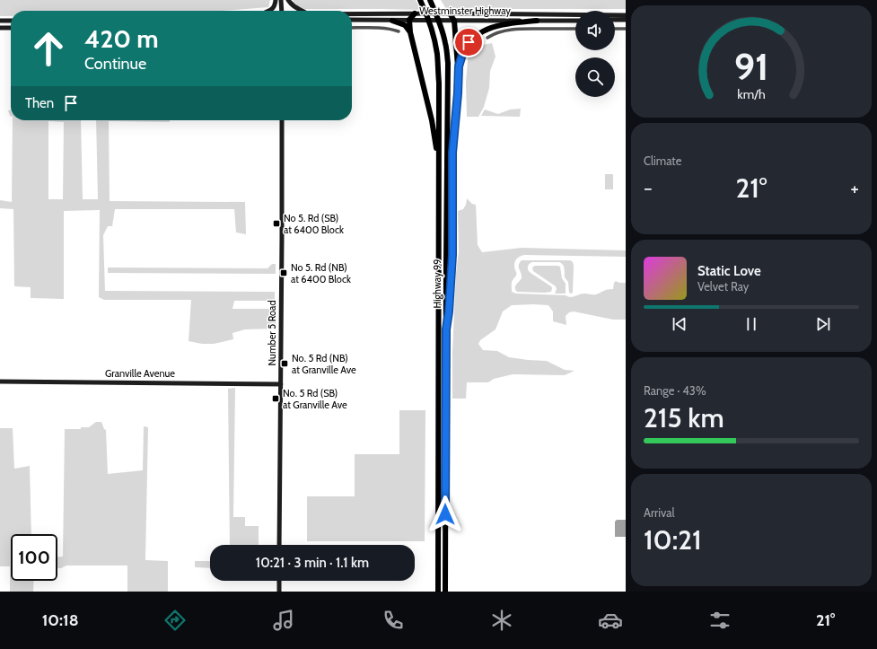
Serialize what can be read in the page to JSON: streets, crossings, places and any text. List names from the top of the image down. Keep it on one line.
{"streets":{"highway":["Highway 99"],"main road":["Westminster Highway","Number 5 Road","Granville Avenue"]},"crossings":[["Number 5 Road","Granville Avenue"]],"places":{"transit":["No 5. Rd (SB) at 6400 Block","No 5. Rd (NB) at 6400 Block","No. 5 Rd (NB) at Granville Ave","No. 5 Rd (SB) at Granville Ave"]},"page":{"turn":["420 m","Continue"],"then":"Then","tile":["Climate",["Range · 43%","215 km"],["Arrival","10:21"]],"heat":["−","21°","+"],"song":["Static Love","Velvet Ray"],"limit":"100","trip":"10:21 · 3 min · 1.1 km","tabs":["10:18","21°"],"gauge":["91","km/h"]}}
